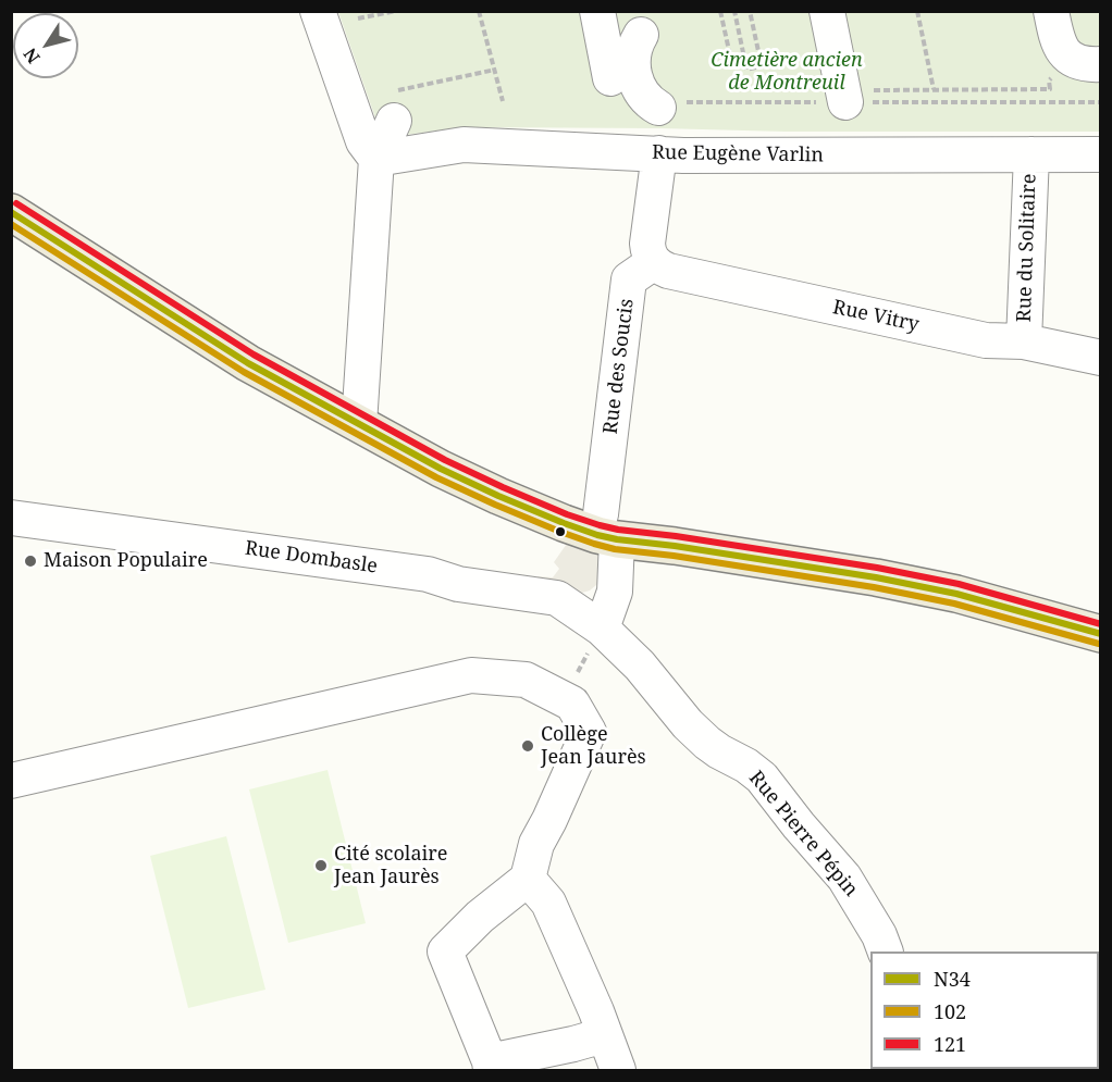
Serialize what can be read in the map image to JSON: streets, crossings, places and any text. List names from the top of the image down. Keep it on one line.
{"streets":{"street":["Rue Eugène Varlin","Rue du Solitaire","Rue Vitry","Rue des Soucis","Rue Dombasle","Rue Pierre Pépin"]},"crossings":[["Rue Eugène Varlin","Rue du Solitaire"],["Rue du Solitaire","Rue Vitry"],["Rue Vitry","Rue des Soucis"],["Rue Dombasle","Rue Pierre Pépin"]],"parks":["Cimetière ancien de Montreuil"],"places":["Maison Populaire","Collège Jean Jaurès","Cité scolaire Jean Jaurès"],"lines":["transit line 121","transit line N34","transit line 102"],"legend":["N34","102","121"],"north":"bottom left"}
